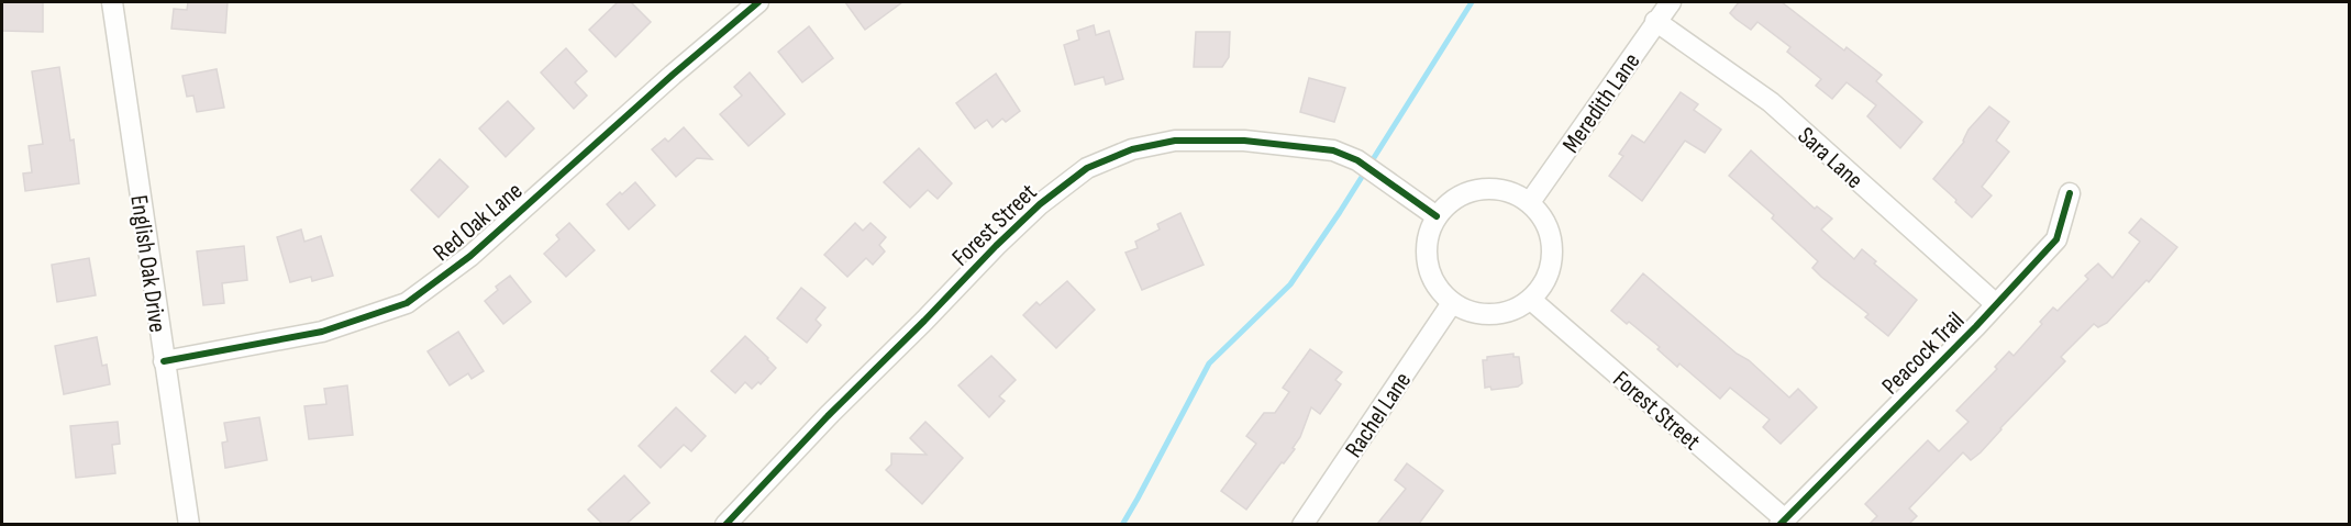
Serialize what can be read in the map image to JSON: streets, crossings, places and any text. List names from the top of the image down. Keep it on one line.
{"streets":{"street":["Meredith Lane","Sara Lane","Red Oak Lane","Forest Street","English Oak Drive","Peacock Trail","Rachel Lane"]},"crossings":[["Meredith Lane","Sara Lane"],["Meredith Lane","Forest Street"],["Meredith Lane","Rachel Lane"],["Sara Lane","Peacock Trail"],["Red Oak Lane","English Oak Drive"],["Forest Street","Peacock Trail"],["Forest Street","Rachel Lane"]]}
